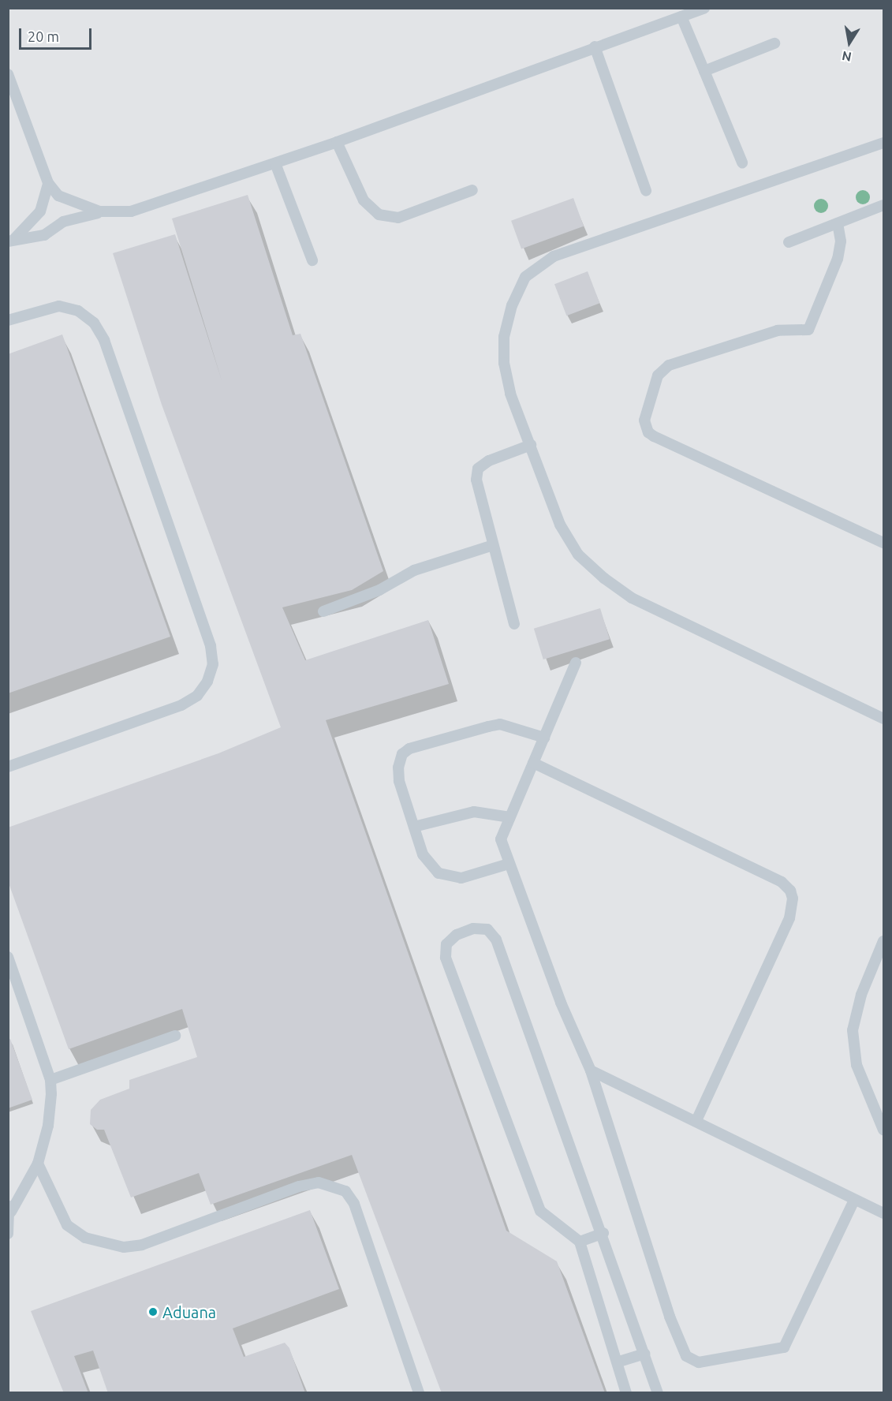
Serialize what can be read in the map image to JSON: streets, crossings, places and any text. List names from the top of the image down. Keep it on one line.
{"places":["Aduana"],"scale_bar":"20 m","north":"bottom"}
